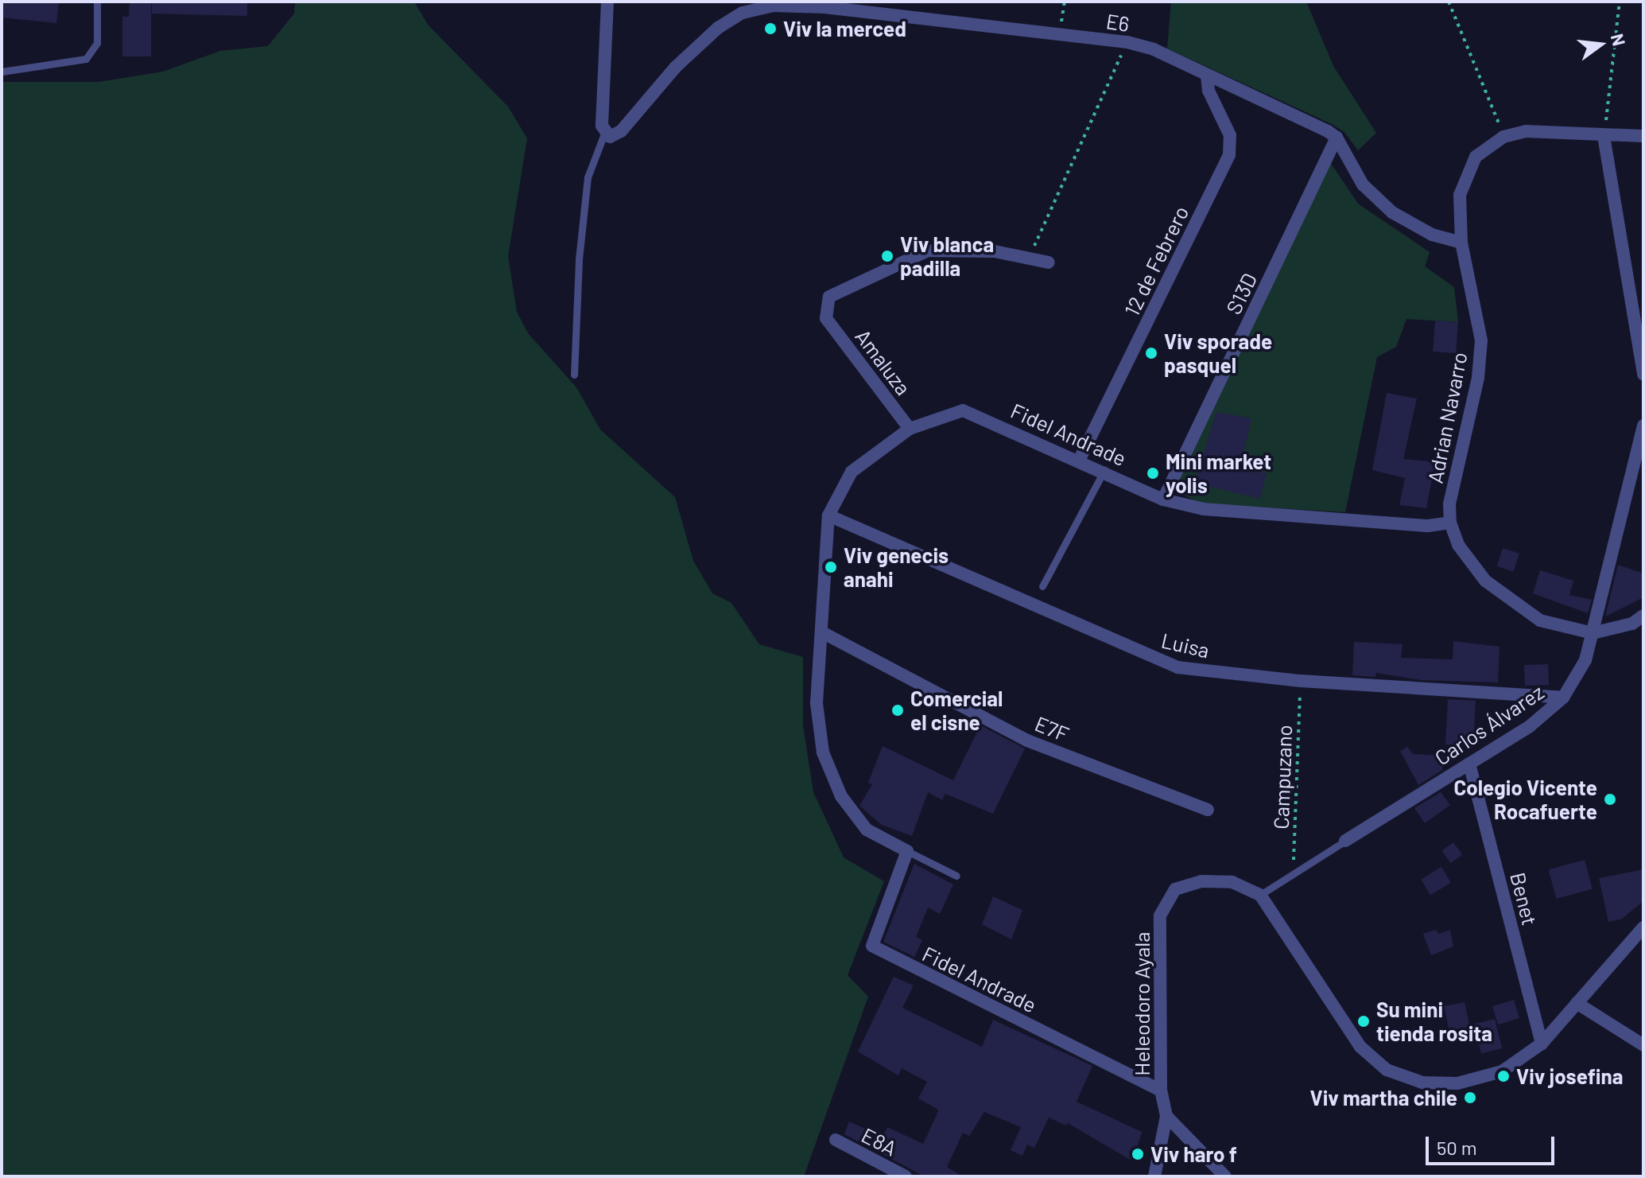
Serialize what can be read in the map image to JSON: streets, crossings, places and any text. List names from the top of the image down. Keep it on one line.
{"streets":{"street":["E6","12 de Febrero","S13D","Amaluza","Adrian Navarro","Fidel Andrade","Luisa","Carlos Álvarez","E7F","Benet","Heleodoro Ayala","E8A"],"path":["Campuzano"]},"crossings":[["E6","12 de Febrero"],["E6","S13D"],["12 de Febrero","Fidel Andrade"],["S13D","Fidel Andrade"],["Amaluza","Fidel Andrade"],["Adrian Navarro","Fidel Andrade"],["Adrian Navarro","Carlos Álvarez"],["Fidel Andrade","Luisa"],["Fidel Andrade","E7F"],["Fidel Andrade","Heleodoro Ayala"],["Luisa","Carlos Álvarez"],["Luisa","Campuzano"],["Carlos Álvarez","Campuzano"],["Carlos Álvarez","Benet"],["Carlos Álvarez","Heleodoro Ayala"]],"places":["Viv la merced","Viv blanca padilla","Viv sporade pasquel","Mini market yolis","Viv genecis anahi","Comercial el cisne","Colegio Vicente Rocafuerte","Su mini tienda rosita","Viv josefina","Viv martha chile","Viv haro f"],"scale_bar":"50 m","north":"right"}
